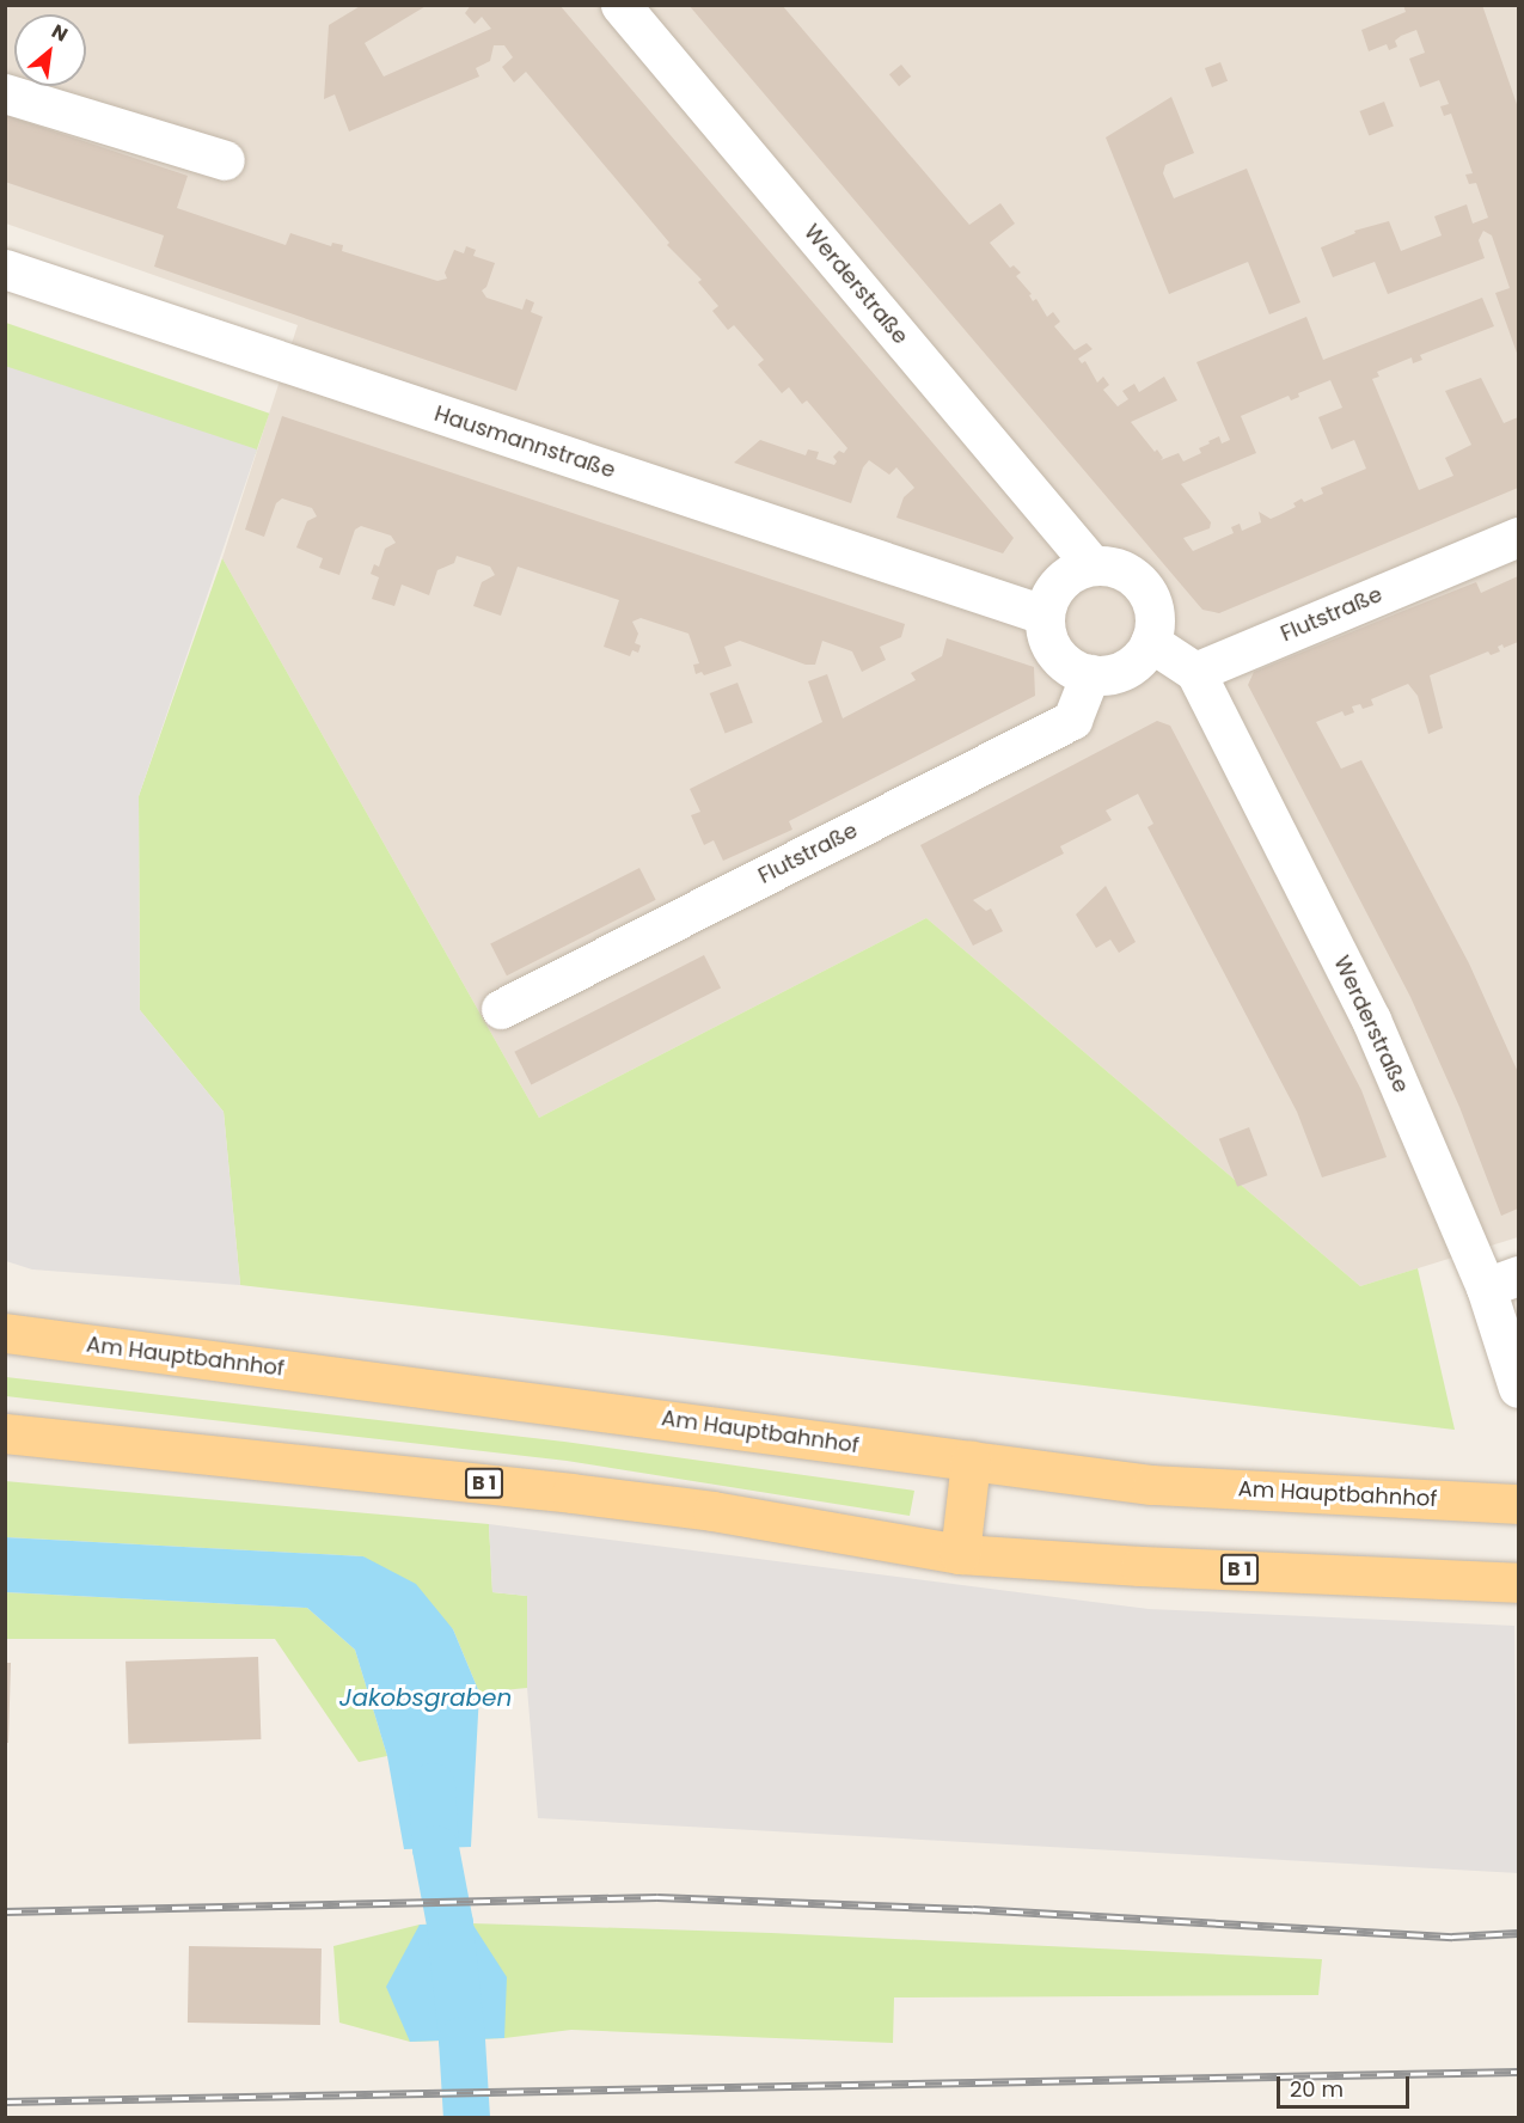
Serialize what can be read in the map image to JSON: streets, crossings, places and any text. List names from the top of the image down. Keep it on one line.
{"streets":{"main road":["Am Hauptbahnhof","B 1"],"street":["Werderstraße","Hausmannstraße","Flutstraße"]},"crossings":[["Werderstraße","Hausmannstraße"],["Werderstraße","Flutstraße"],["Hausmannstraße","Flutstraße"]],"water":["Jakobsgraben"],"scale_bar":"20 m","north":"top right"}
